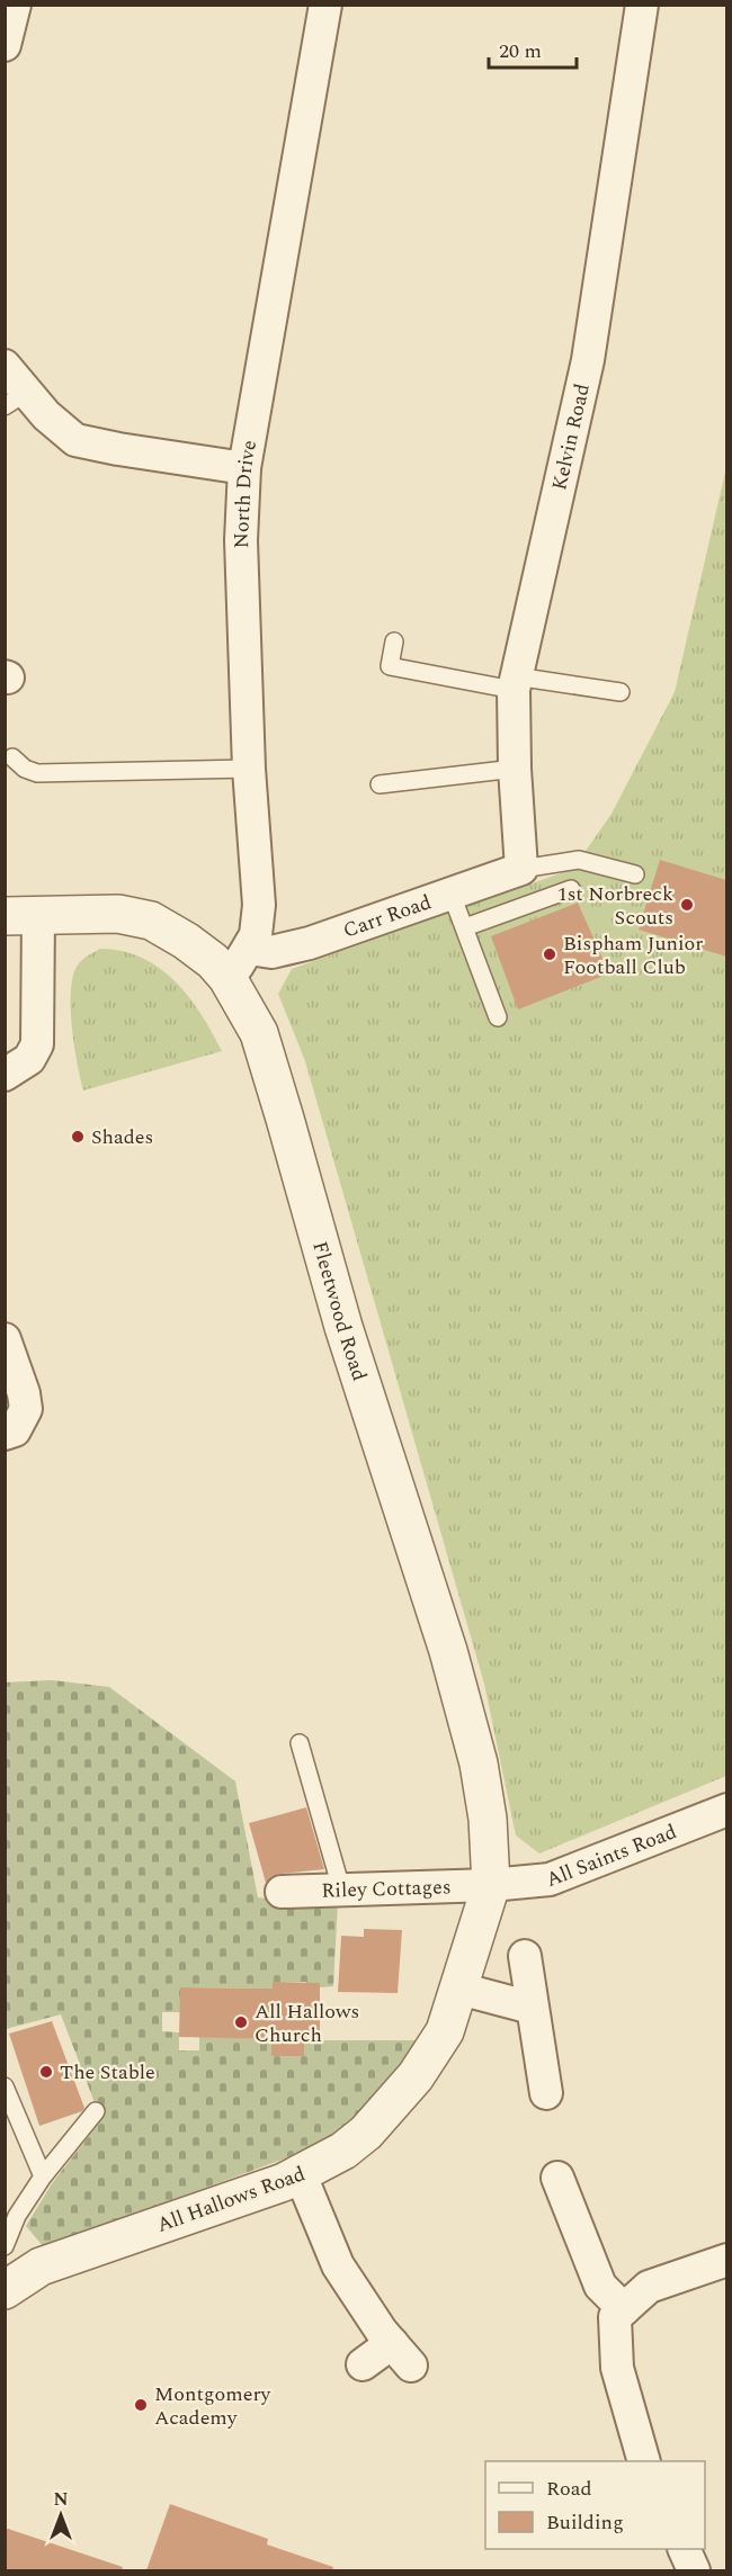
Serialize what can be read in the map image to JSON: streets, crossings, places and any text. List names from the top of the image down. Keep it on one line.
{"streets":{"street":["Kelvin Road","North Drive","Carr Road","Fleetwood Road","All Saints Road","Riley Cottages","All Hallows Road"]},"crossings":[["Kelvin Road","Carr Road"],["North Drive","Carr Road"],["North Drive","Fleetwood Road"],["Fleetwood Road","All Saints Road"],["Fleetwood Road","Riley Cottages"],["Fleetwood Road","All Hallows Road"],["All Saints Road","Riley Cottages"],["All Saints Road","All Hallows Road"],["Riley Cottages","All Hallows Road"]],"places":["1st Norbreck Scouts","Bispham Junior Football Club","Shades","All Hallows Church","The Stable","Montgomery Academy"],"legend":["Road","Building"],"scale_bar":"20 m","north":"top"}
